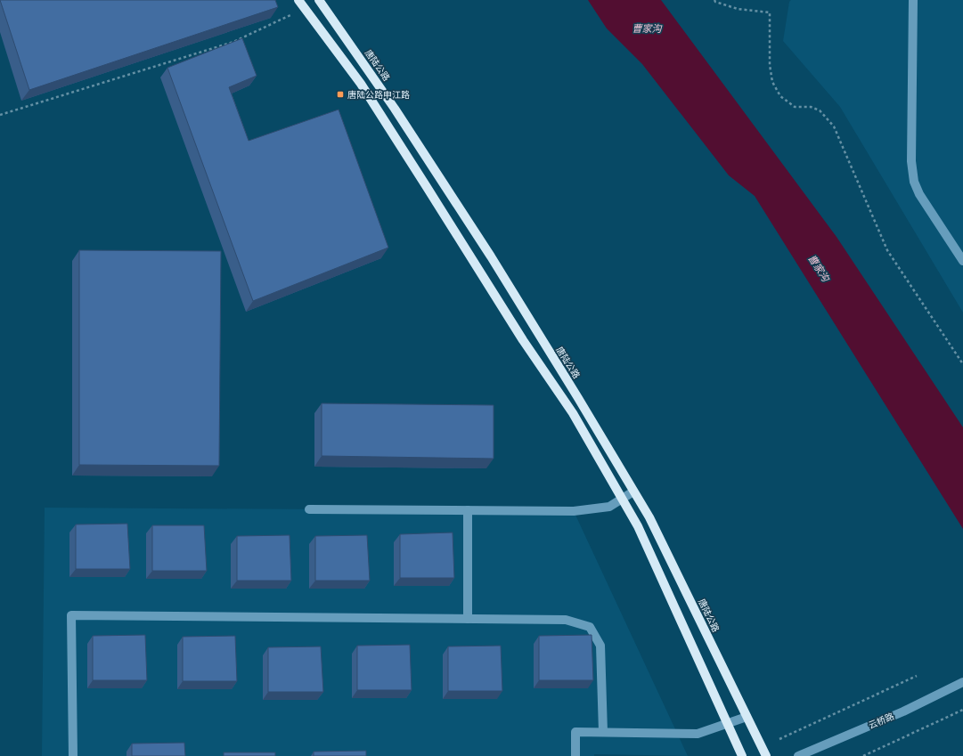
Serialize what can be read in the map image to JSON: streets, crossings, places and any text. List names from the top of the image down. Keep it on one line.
{"streets":{"main road":["唐陆公路"],"street":["云桥路"]},"water":["曹家沟"],"places":{"transit":["唐陆公路申江路"]}}
